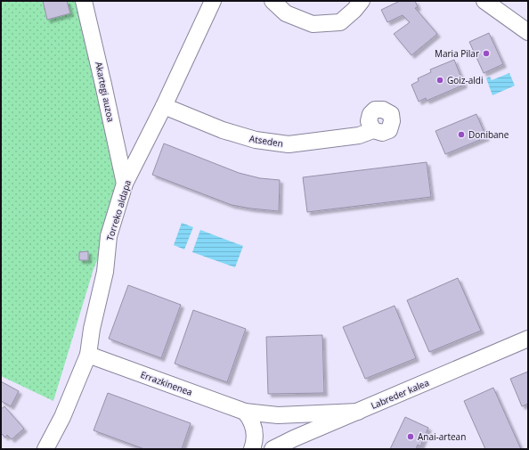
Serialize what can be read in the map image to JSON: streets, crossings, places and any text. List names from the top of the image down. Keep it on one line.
{"streets":{"street":["Akartegi auzoa","Atseden","Torreko aldapa","Errazkinenea","Labreder kalea"]},"crossings":[["Akartegi auzoa","Torreko aldapa"],["Atseden","Torreko aldapa"],["Torreko aldapa","Errazkinenea"],["Errazkinenea","Labreder kalea"]],"places":["Maria Pilar","Goiz-aldi","Donibane","Anai-artean"]}
